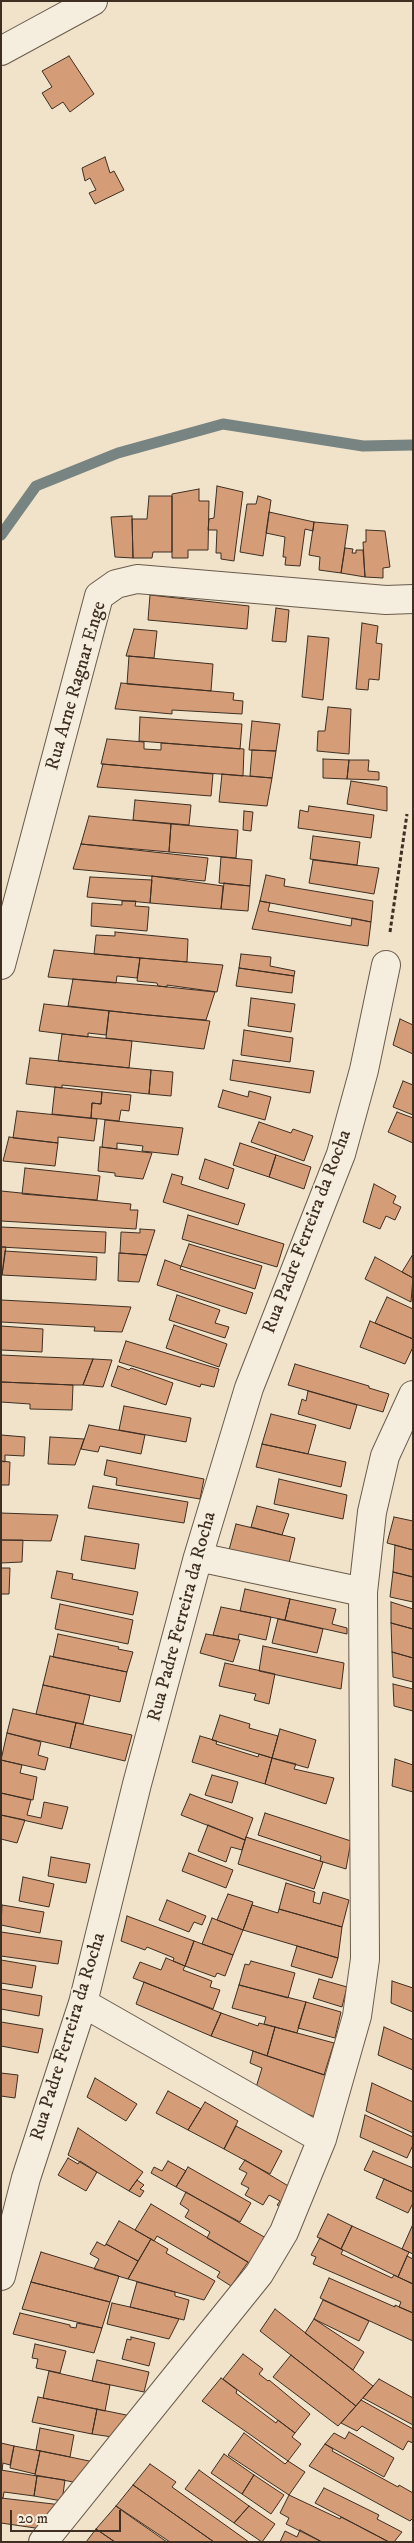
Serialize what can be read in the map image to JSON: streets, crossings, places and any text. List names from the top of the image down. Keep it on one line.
{"streets":{"street":["Rua Arne Ragnar Enge","Rua Padre Ferreira da Rocha"]},"scale_bar":"20 m"}
